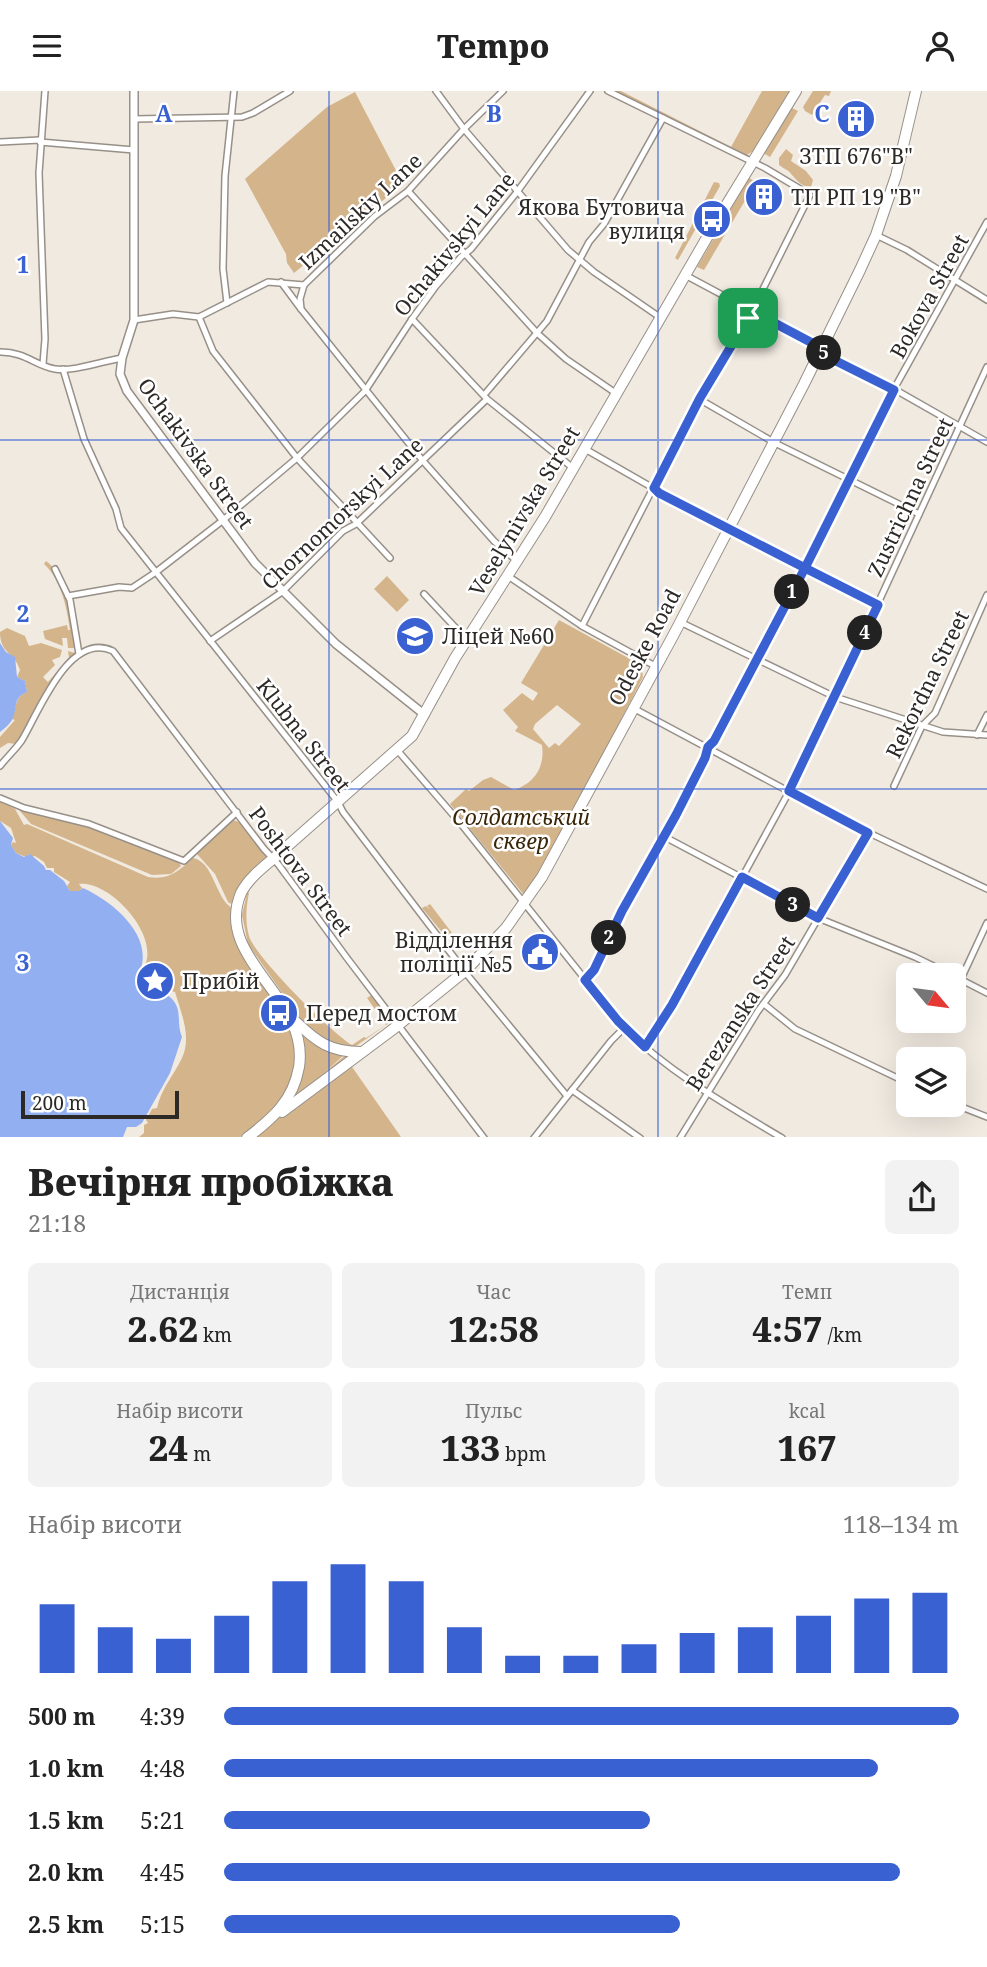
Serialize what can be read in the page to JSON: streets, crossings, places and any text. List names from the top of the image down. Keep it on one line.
{"streets":{"highway":["Veselynivska Street","Odeske Road"],"street":["Izmailskiy Lane","Ochakivskyi Lane","Bokova Street","Ochakivska Street","Zustrichna Street","Chornomorskyi Lane","Rekordna Street","Klubna Street","Poshtova Street","Berezanska Street"]},"crossings":[["Izmailskiy Lane","Ochakivska Street"],["Ochakivskyi Lane","Ochakivska Street"],["Ochakivskyi Lane","Klubna Street"],["Ochakivska Street","Veselynivska Street"],["Ochakivska Street","Chornomorskyi Lane"],["Veselynivska Street","Klubna Street"],["Veselynivska Street","Poshtova Street"],["Chornomorskyi Lane","Klubna Street"],["Odeske Road","Klubna Street"],["Odeske Road","Poshtova Street"]],"parks":["Солдатський сквер"],"places":{"building":["ЗТП 676\"В\"","ТП РП 19 \"В\""],"bus stop":["Якова Бутовича вулиця","Перед мостом"],"school or university":["Ліцей №60"],"public building":["Відділення поліції №5"],"place":["Прибій"]},"scale_bar":"200 m","north":"bottom right","page":{"header":"Tempo","pins":["5","1","4","3","2"],"scale":"200 m","heading":["Вечірня пробіжка","21:18"],"stats":[["Дистанція","2.62 km"],["Час","12:58"],["Темп","4:57 /km"],["Набір висоти","24 m"],["Пульс","133 bpm"],["kcal","167"]],"chart":["Набір висоти","118–134 m"],"list":[{"name":"500 m","note":"4:39"},{"name":"1.0 km","note":"4:48"},{"name":"1.5 km","note":"5:21"},{"name":"2.0 km","note":"4:45"},{"name":"2.5 km","note":"5:15"}]},"grid":{"columns":["A","B","C"],"rows":["1","2","3"]}}
